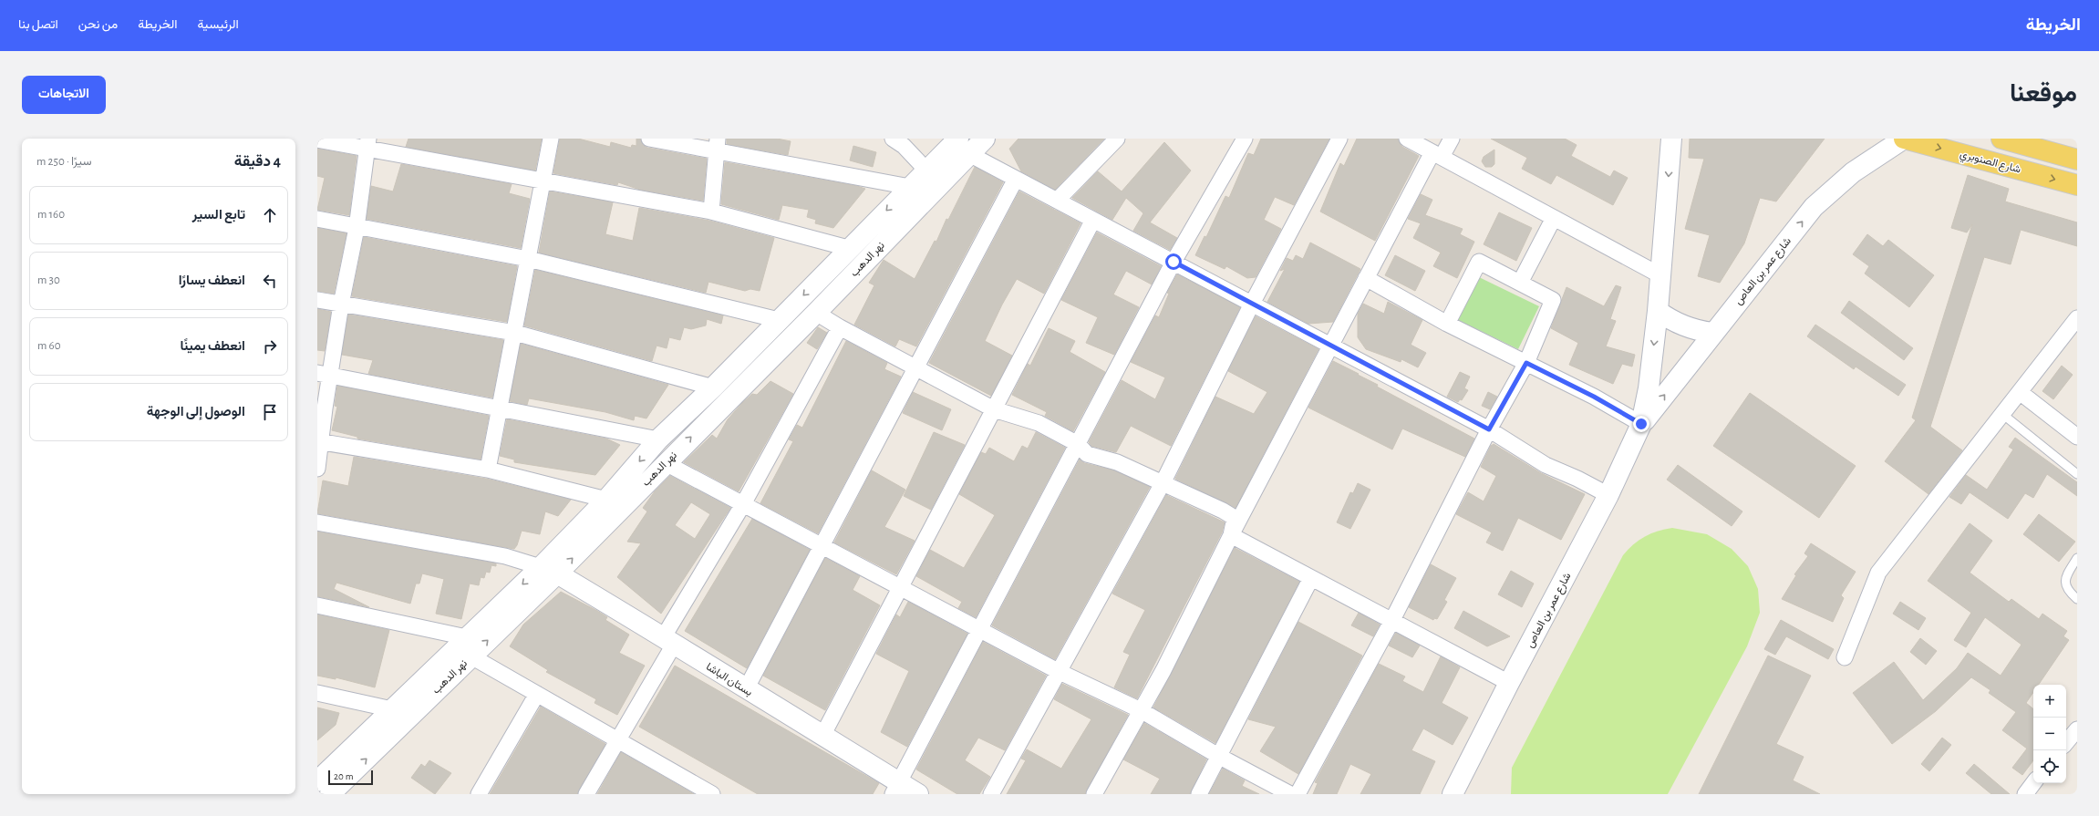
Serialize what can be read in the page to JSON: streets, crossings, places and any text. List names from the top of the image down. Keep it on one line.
{"streets":{"main road":["شارع الصنوبري","نهر الدهب","شارع عمر بن العاص","بستان الباشا"]},"crossings":[["شارع الصنوبري","شارع عمر بن العاص"],["نهر الدهب","بستان الباشا"]],"scale_bar":"20 m","page":{"header":"الخريطة","nav":["الرئيسية","الخريطة","من نحن","اتصل بنا"],"title":"موقعنا","buttons":"الاتجاهات","heading":["4 دقيقة","سيرًا · 250 m"],"list":[["تابع السير","160 m"],["انعطف يسارًا","30 m"],["انعطف يمينًا","60 m"],"الوصول إلى الوجهة"],"map_buttons":["+","−"],"scale":"20 m"}}
